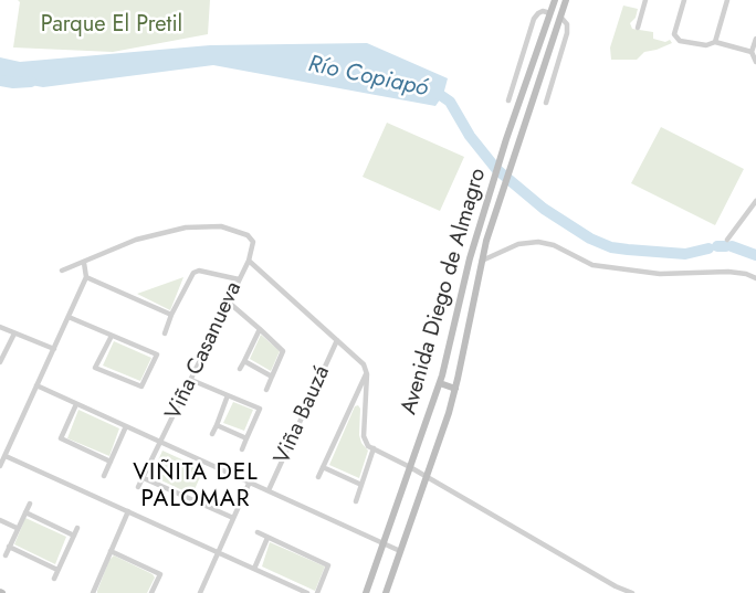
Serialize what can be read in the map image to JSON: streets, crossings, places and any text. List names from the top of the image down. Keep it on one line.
{"streets":{"street":["Avenida Diego de Almagro","Viña Casanueva","Viña Bauzá"]},"districts":["VIÑITA DEL PALOMAR"],"water":["Río Copiapó"],"parks":["Parque El Pretil"]}
